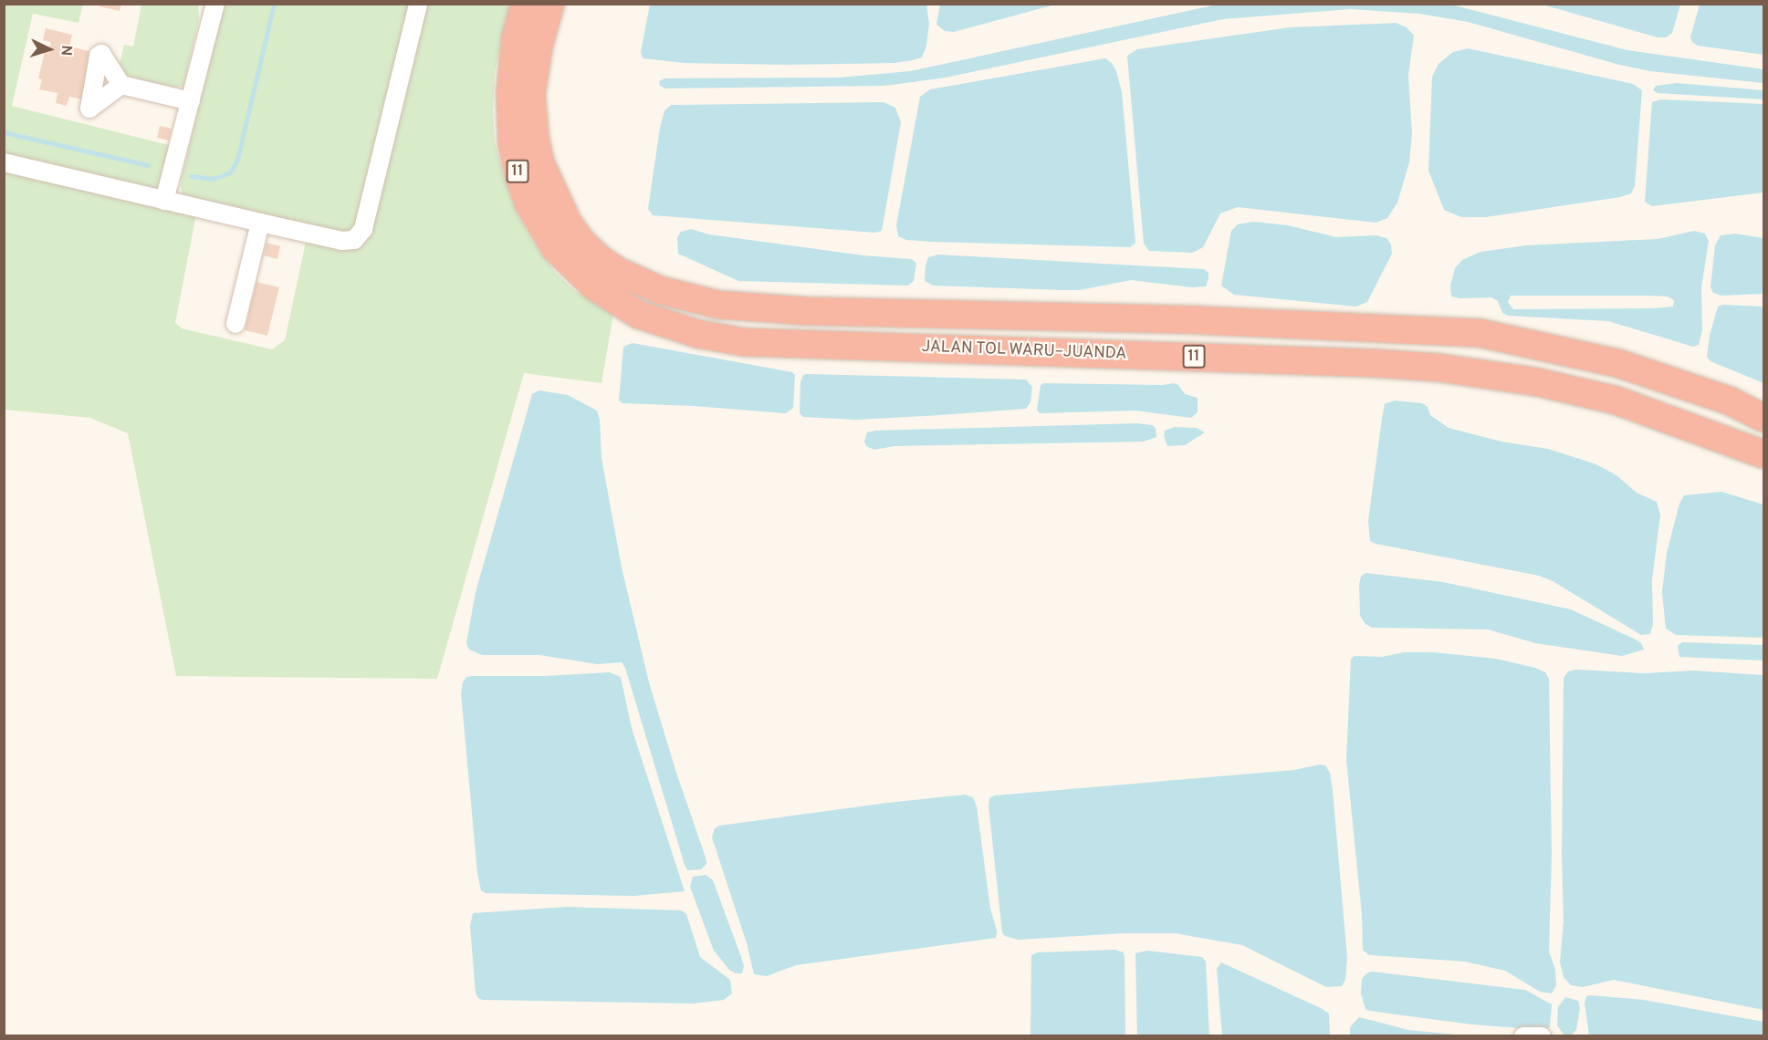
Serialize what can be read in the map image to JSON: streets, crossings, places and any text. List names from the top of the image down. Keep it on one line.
{"streets":{"highway":["11","JALAN TOL WARU–JUANDA"]},"north":"right"}
